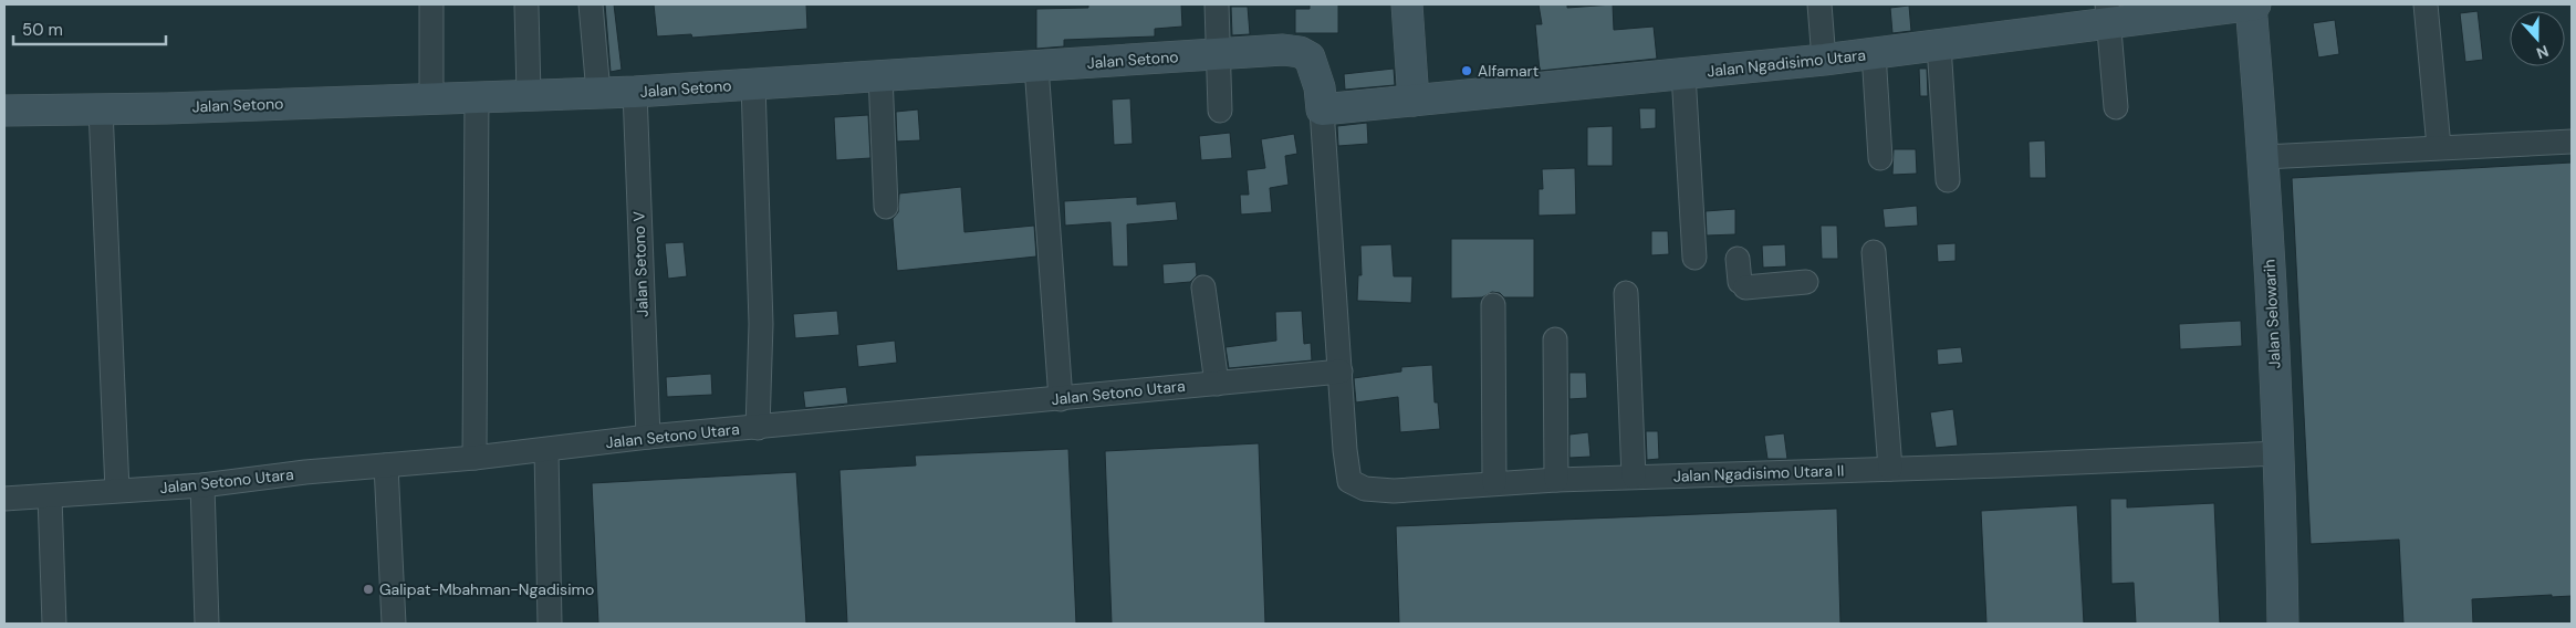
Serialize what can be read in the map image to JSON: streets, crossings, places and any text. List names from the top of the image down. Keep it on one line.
{"streets":{"street":["Jalan Setono","Jalan Ngadisimo Utara","Jalan Setono V","Jalan Selowarih","Jalan Setono Utara","Jalan Ngadisimo Utara II"]},"crossings":[["Jalan Setono","Jalan Ngadisimo Utara"],["Jalan Setono","Jalan Setono V"],["Jalan Ngadisimo Utara","Jalan Selowarih"],["Jalan Setono V","Jalan Setono Utara"],["Jalan Selowarih","Jalan Ngadisimo Utara II"],["Jalan Setono Utara","Jalan Ngadisimo Utara II"]],"places":["Alfamart","Galipat-Mbahman-Ngadisimo"],"scale_bar":"50 m","north":"bottom"}
